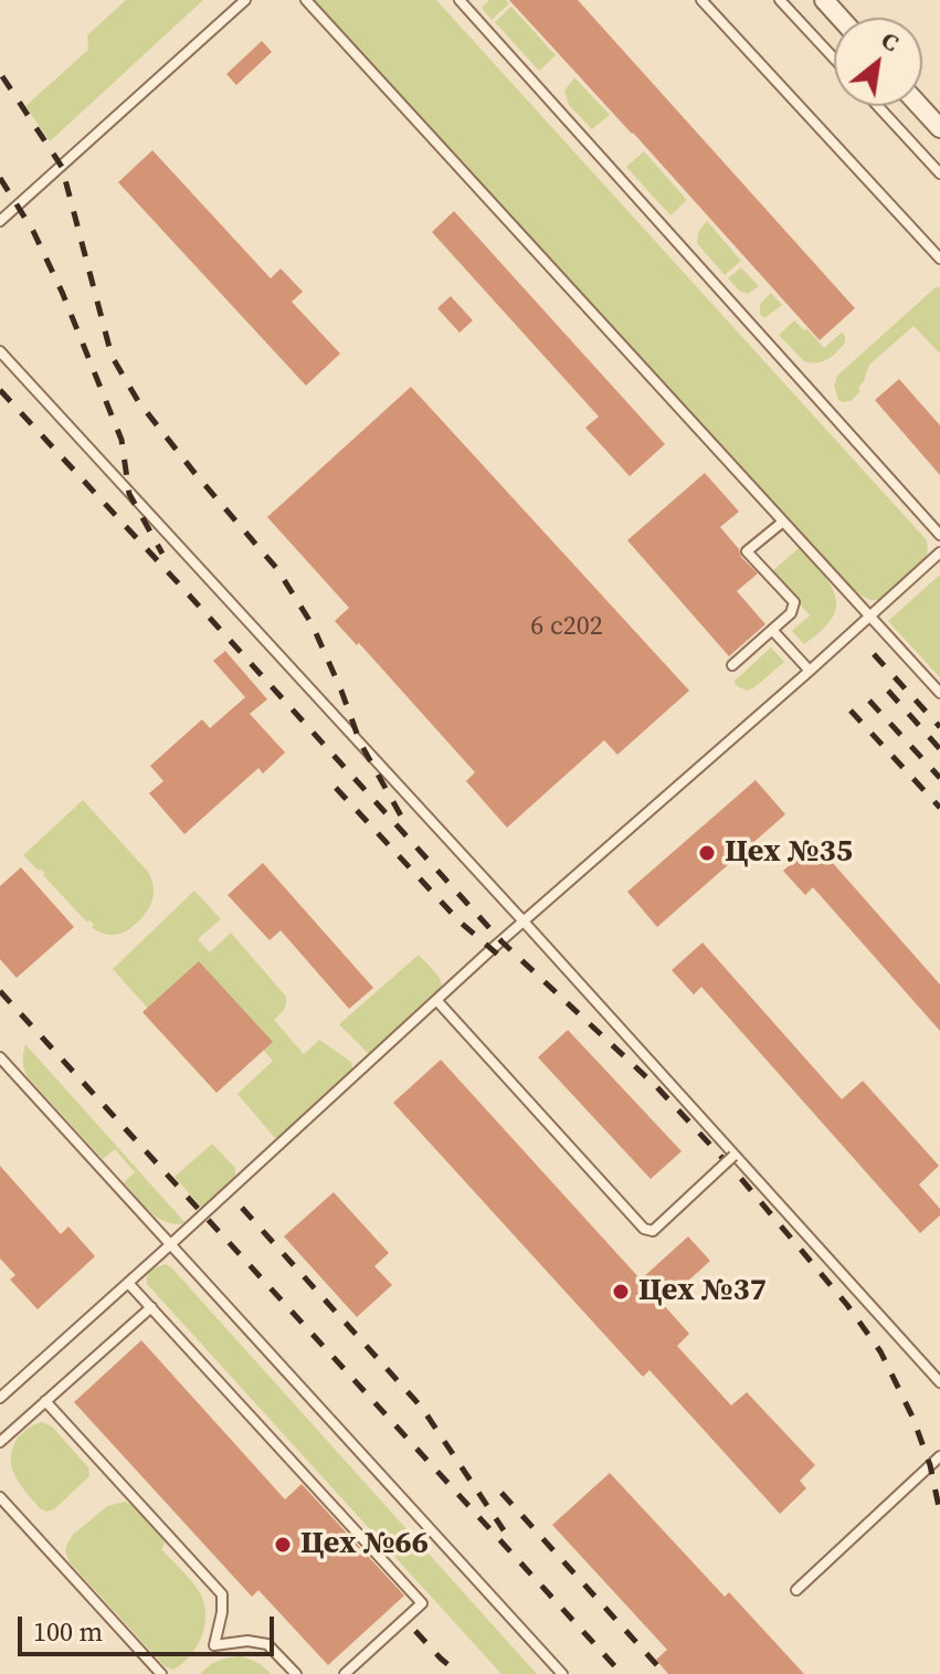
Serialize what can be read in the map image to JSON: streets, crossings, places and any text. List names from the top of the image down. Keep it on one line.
{"places":["Цех №35","Цех №37","Цех №66"],"house_numbers":["6 с202"],"scale_bar":"100 m","north":"top right"}
